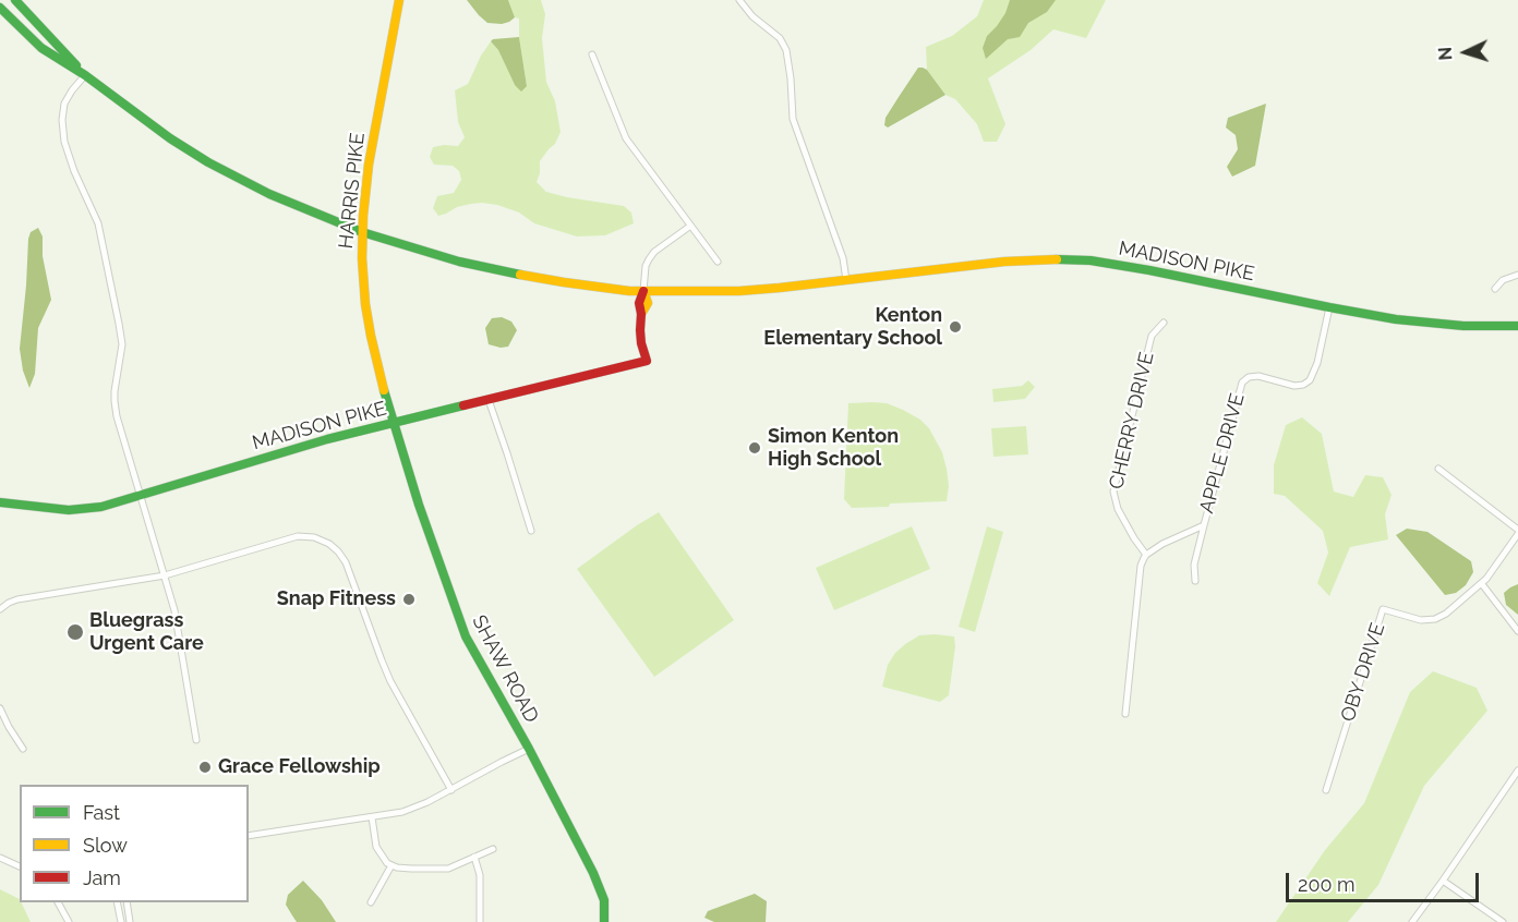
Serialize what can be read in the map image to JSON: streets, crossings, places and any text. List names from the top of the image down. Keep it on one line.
{"streets":{"main road":["HARRIS PIKE","MADISON PIKE","SHAW ROAD"],"street":["CHERRY DRIVE","APPLE DRIVE","OBY DRIVE"]},"crossings":[["HARRIS PIKE","MADISON PIKE"],["HARRIS PIKE","SHAW ROAD"],["MADISON PIKE","APPLE DRIVE"],["MADISON PIKE","SHAW ROAD"],["CHERRY DRIVE","APPLE DRIVE"]],"places":["Kenton Elementary School","Simon Kenton High School","Snap Fitness","Bluegrass Urgent Care","Grace Fellowship"],"legend":["Fast","Slow","Jam"],"scale_bar":"200 m","north":"left"}
